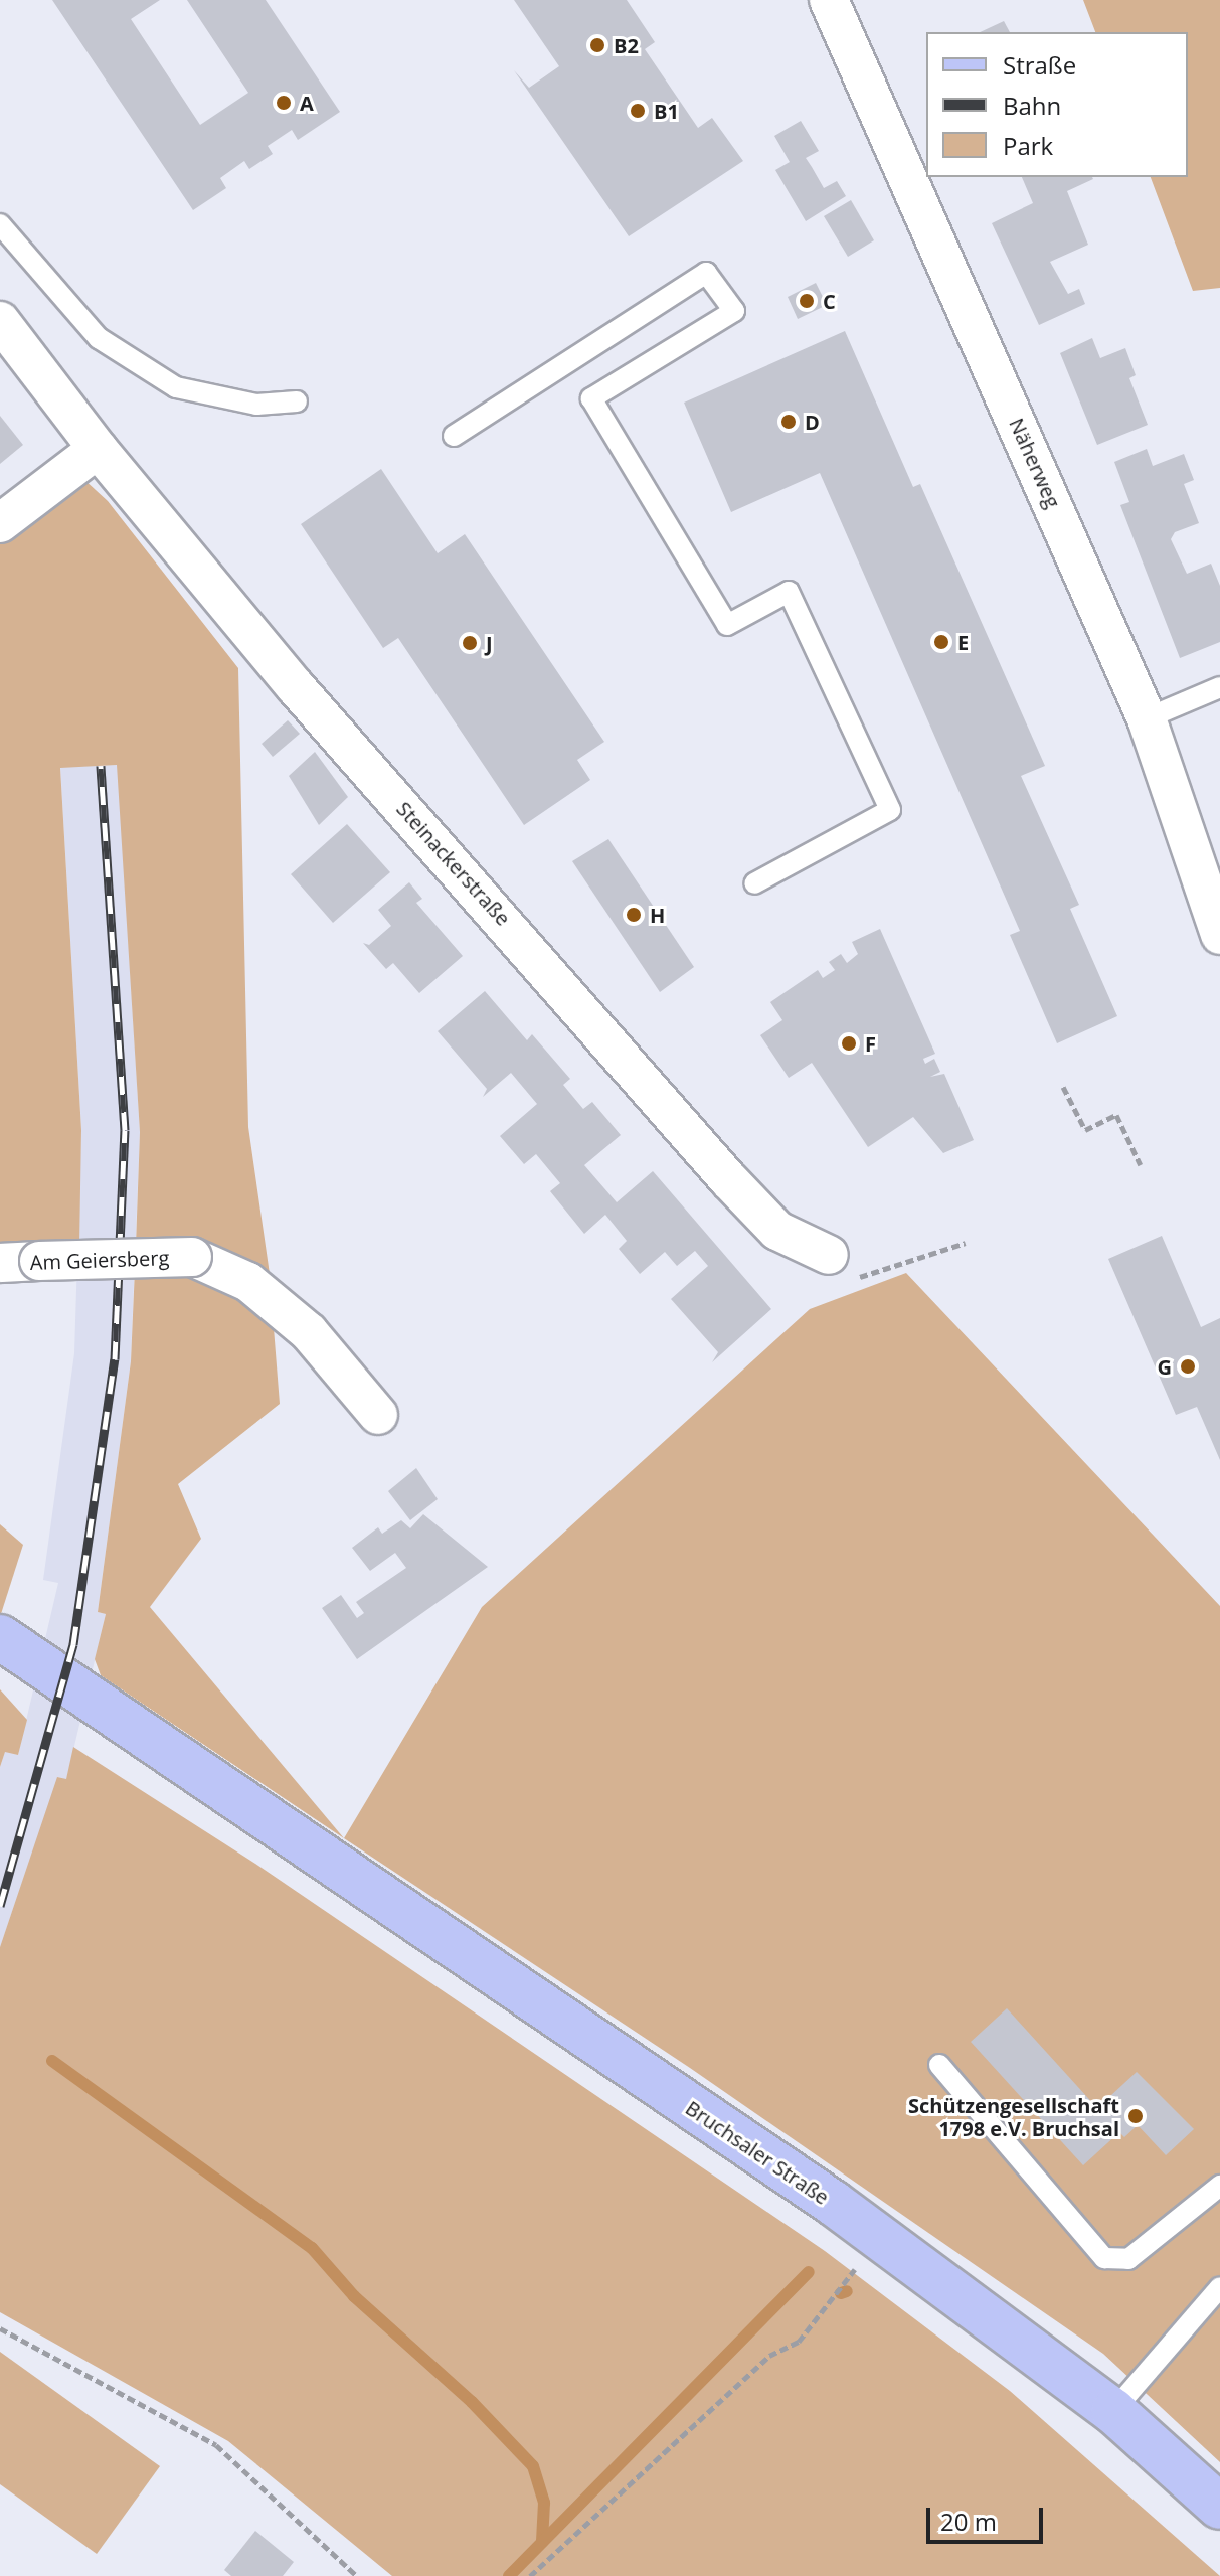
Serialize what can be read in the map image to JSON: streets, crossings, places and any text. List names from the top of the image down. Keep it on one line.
{"streets":{"main road":["Bruchsaler Straße"],"street":["Näherweg","Steinackerstraße","Am Geiersberg"]},"places":["B2","A","B1","C","D","E","J","H","F","G","Schützengesellschaft 1798 e.V. Bruchsal"],"legend":["Straße","Bahn","Park"],"scale_bar":"20 m"}
